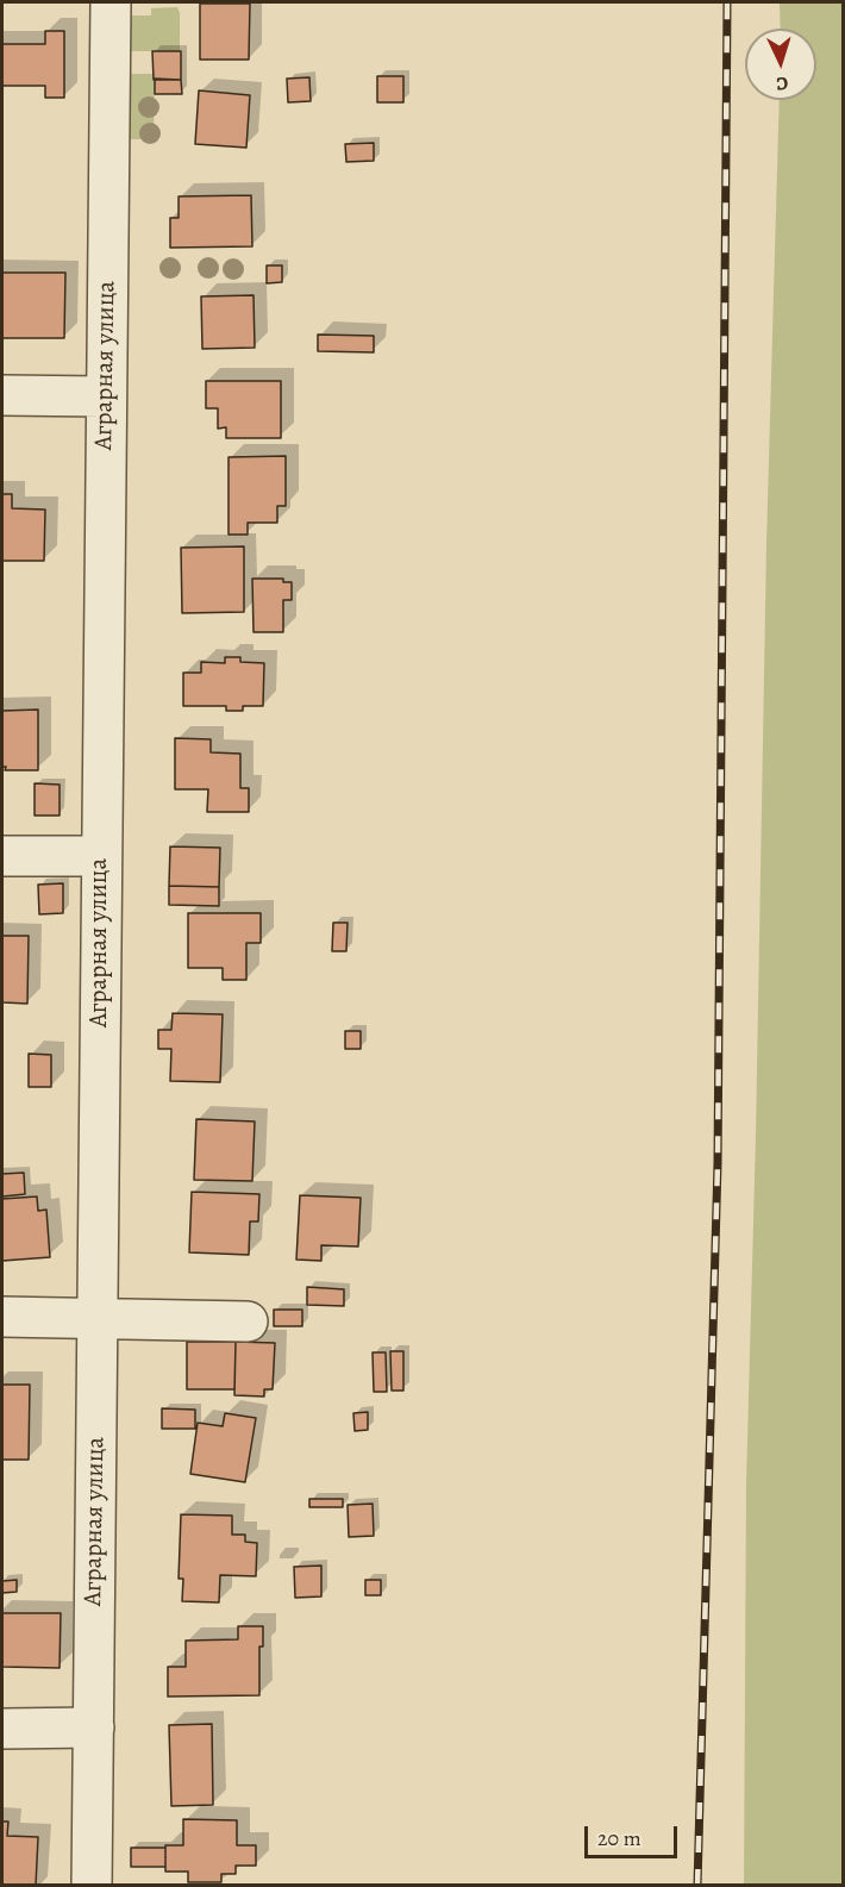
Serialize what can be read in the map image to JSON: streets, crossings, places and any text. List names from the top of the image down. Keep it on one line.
{"streets":{"street":["Аграрная улица"]},"scale_bar":"20 m","north":"bottom"}
